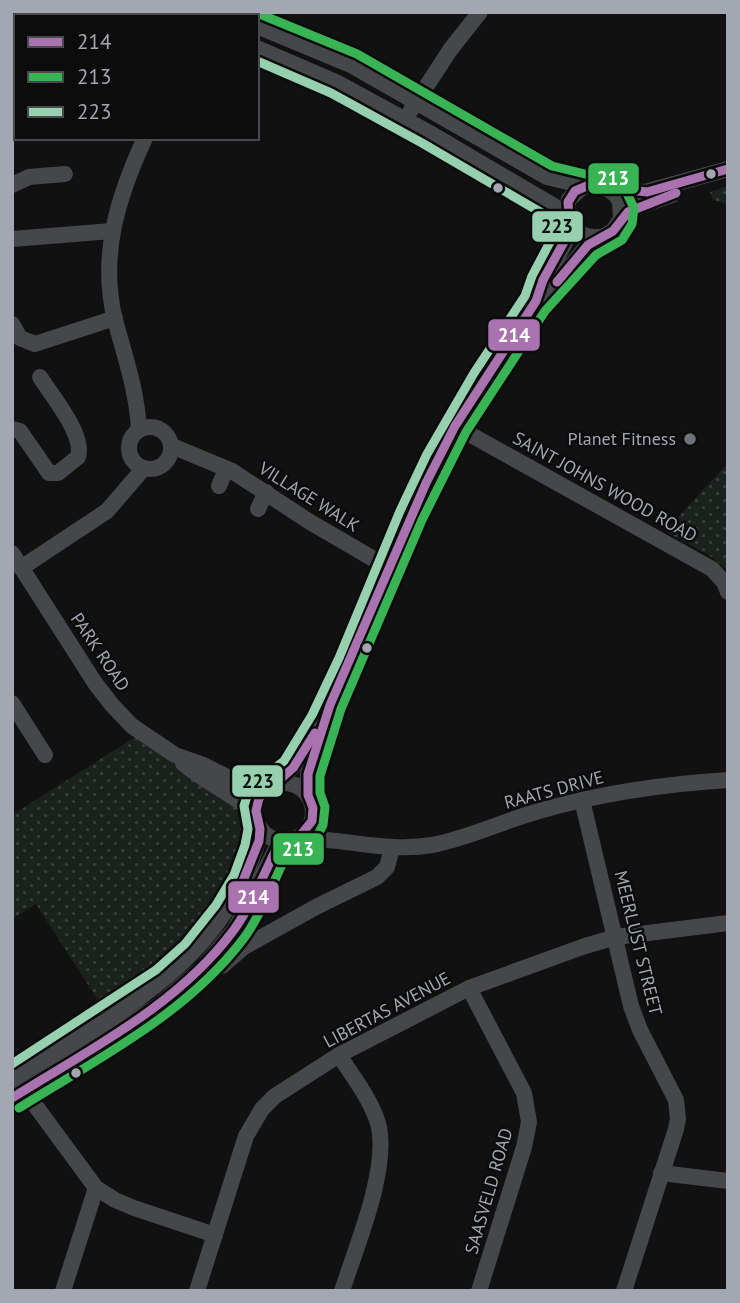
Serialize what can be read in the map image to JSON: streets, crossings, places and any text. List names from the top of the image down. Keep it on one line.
{"streets":{"street":["SAINT JOHNS WOOD ROAD","VILLAGE WALK","PARK ROAD","RAATS DRIVE","MEERLUST STREET","LIBERTAS AVENUE","SAASVELD ROAD"]},"crossings":[["PARK ROAD","RAATS DRIVE"],["RAATS DRIVE","MEERLUST STREET"],["MEERLUST STREET","LIBERTAS AVENUE"],["LIBERTAS AVENUE","SAASVELD ROAD"]],"places":["Planet Fitness"],"lines":["transit line 213","transit line 223","transit line 214"],"legend":["214","213","223"]}
